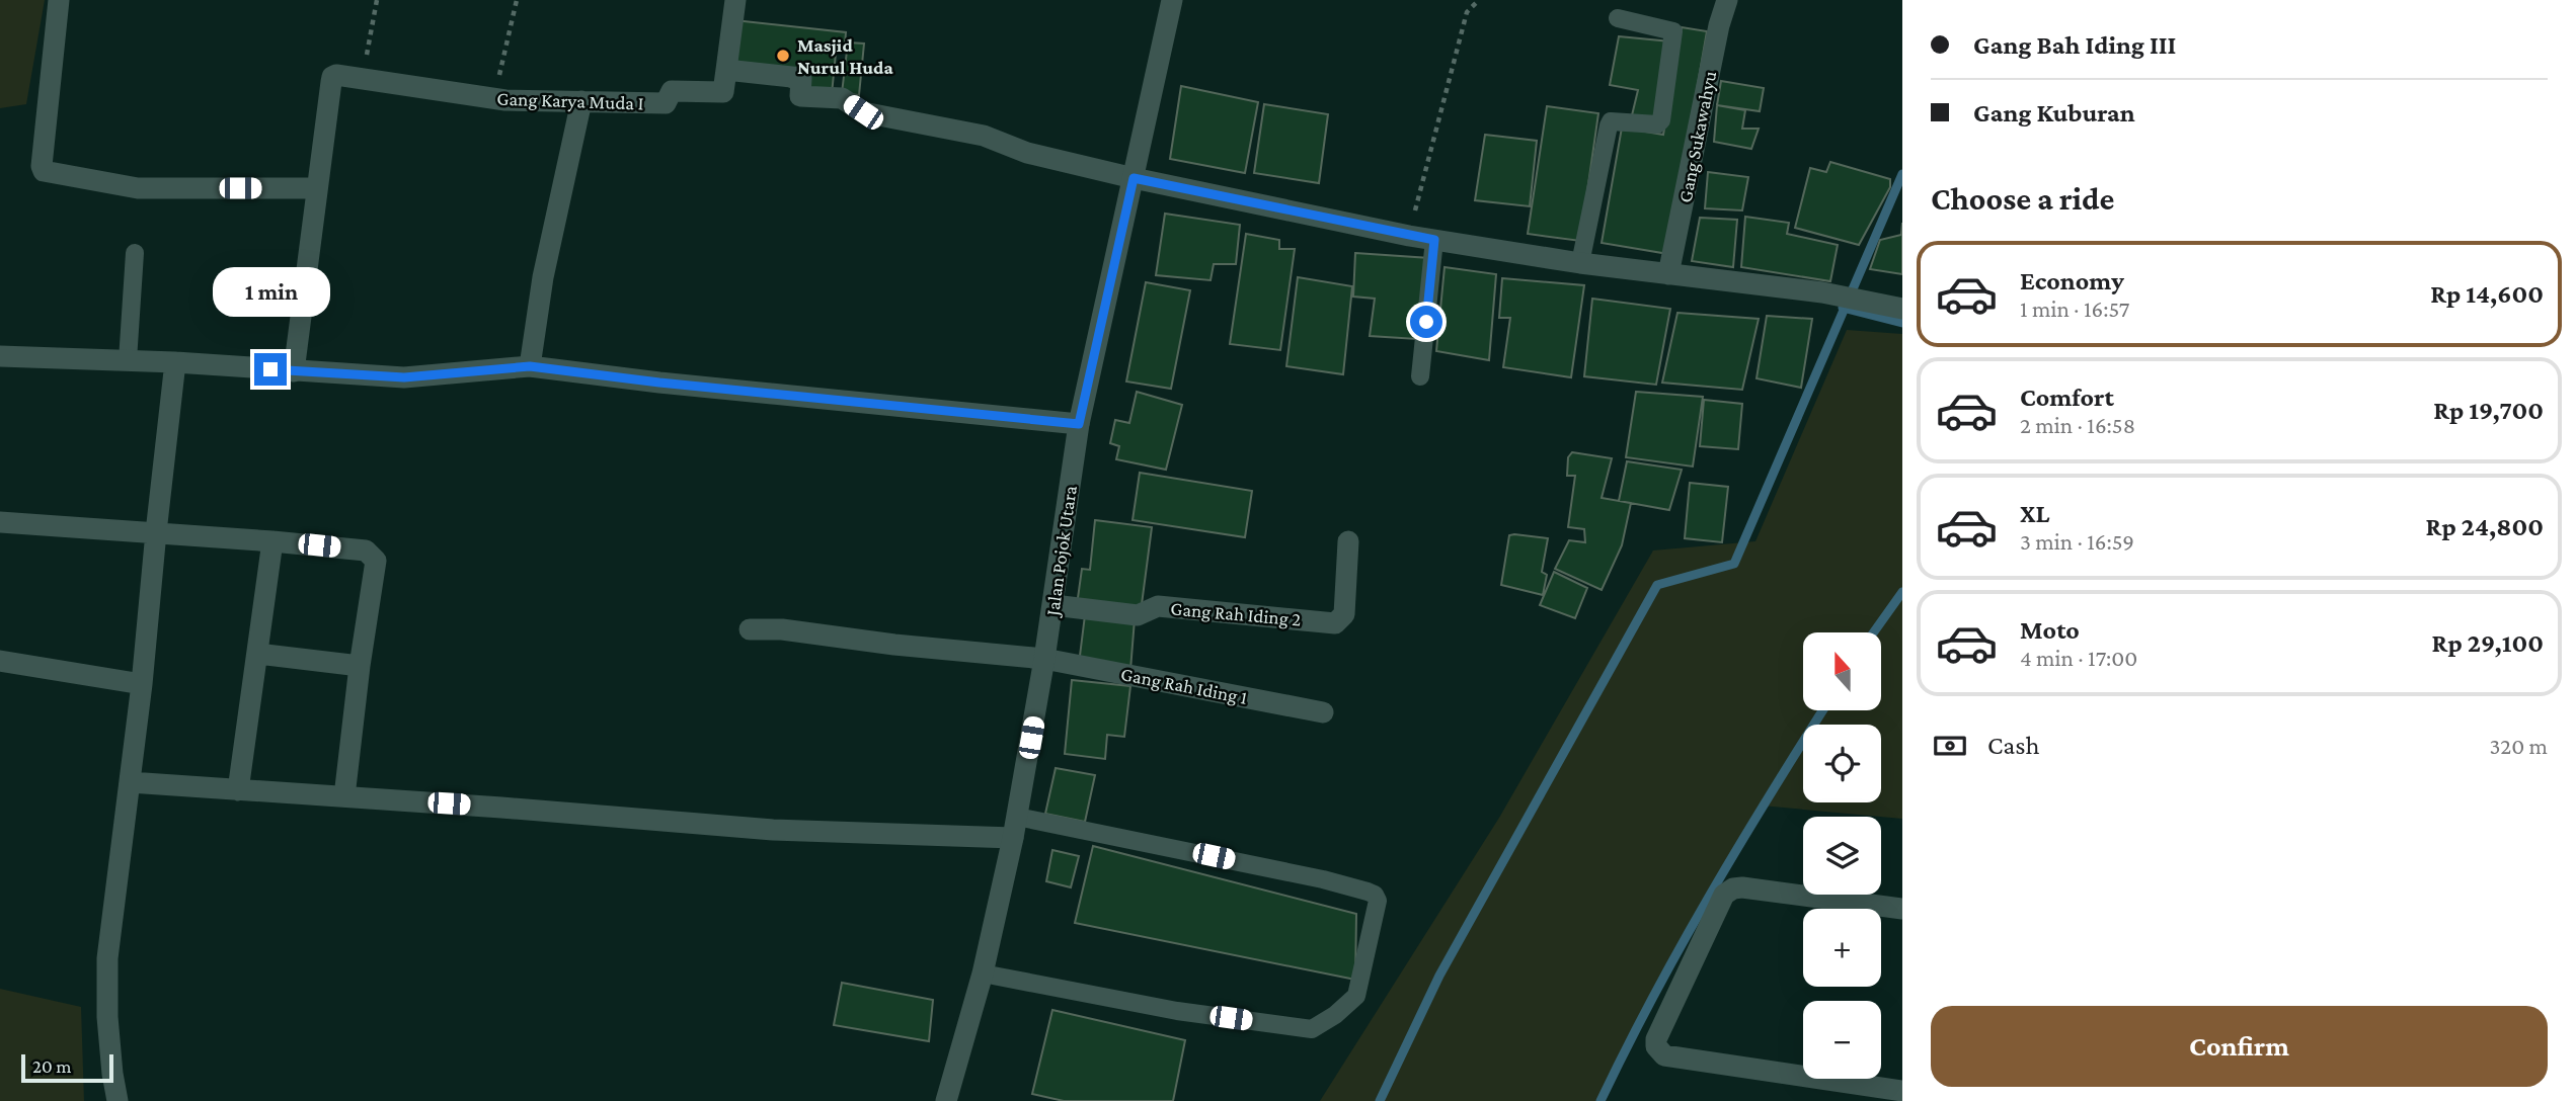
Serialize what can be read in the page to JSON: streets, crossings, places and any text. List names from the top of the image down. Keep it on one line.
{"streets":{"street":["Gang Karya Muda I","Gang Sukawahyu","Jalan Pojok Utara","Gang Rah Iding 2","Gang Rah Iding 1"]},"crossings":[["Jalan Pojok Utara","Gang Rah Iding 2"],["Jalan Pojok Utara","Gang Rah Iding 1"]],"places":["Masjid Nurul Huda"],"scale_bar":"20 m","north":"top","page":{"banner":["Gang Bah Iding III","Gang Kuburan"],"heading":"Choose a ride","list":[{"name":"Economy","note":"1 min · 16:57","value":"Rp 14,600"},{"name":"Comfort","note":"2 min · 16:58","value":"Rp 19,700"},{"name":"XL","note":"3 min · 16:59","value":"Rp 24,800"},{"name":"Moto","note":"4 min · 17:00","value":"Rp 29,100"}],"bubble":"1 min","map_buttons":["+","−"],"pay":["Cash","320 m"],"buttons":"Confirm","scale":"20 m"}}
